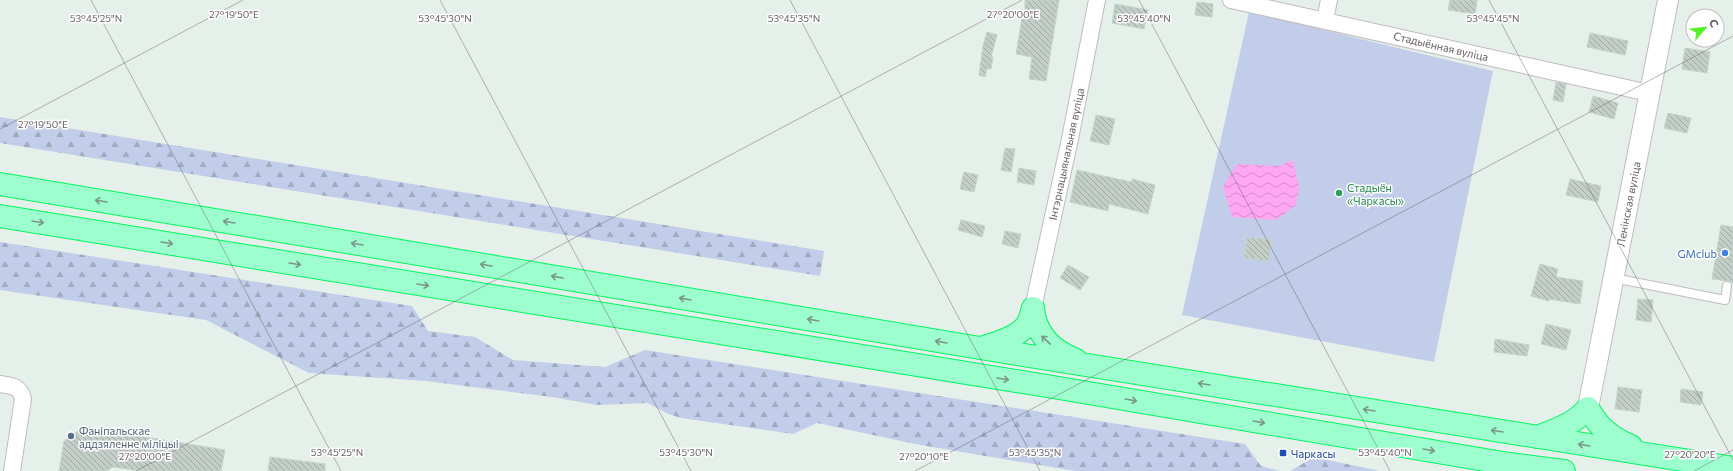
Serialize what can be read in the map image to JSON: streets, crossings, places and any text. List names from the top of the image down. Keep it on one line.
{"streets":{"street":["Стадыённая вуліца","Інтэрнацыянальная вуліца","Ленінская вуліца"]},"crossings":[["Стадыённая вуліца","Ленінская вуліца"]],"places":{"other":["Стадыён «Чаркасы»","GMclub","Фаніпальскае аддзяленне міліцыі"],"transit":["Чаркасы"]},"north":"top right","coordinates":["27°19'50\"E","27°20'00\"E","53°45'25\"N","53°45'30\"N","53°45'35\"N","53°45'40\"N","53°45'45\"N","27°20'20\"E","27°20'10\"E"]}
